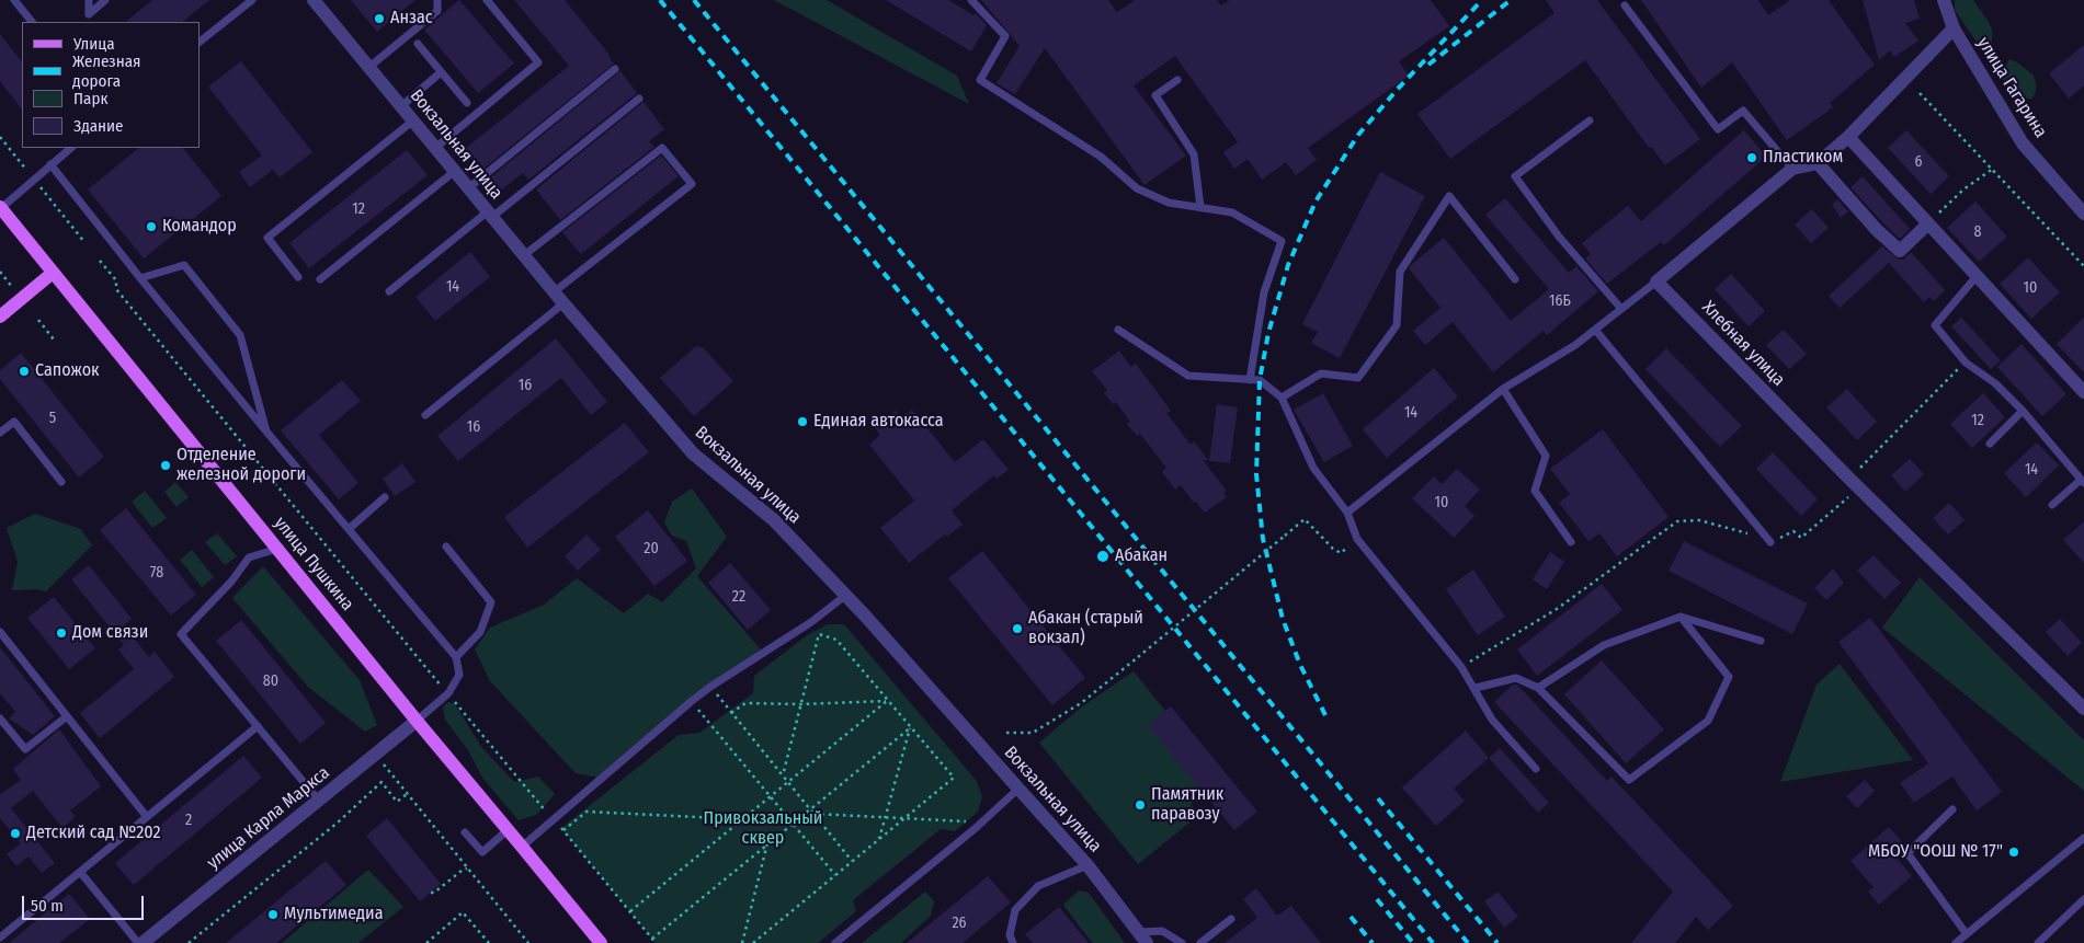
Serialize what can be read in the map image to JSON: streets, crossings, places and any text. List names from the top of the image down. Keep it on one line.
{"streets":{"main road":["улица Пушкина"],"street":["улица Гагарина","Вокзальная улица","Хлебная улица","улица Карла Маркса"]},"crossings":[["улица Пушкина","улица Карла Маркса"]],"parks":["Привокзальный сквер"],"places":["Анзас","Пластиком","Командор","Сапожок","Единая автокасса","Отделение железной дороги","Абакан","Абакан (старый вокзал)","Дом связи","Памятник паравозу","Детский сад №202","МБОУ \"ООШ № 17\"","Мультимедиа"],"house_numbers":["6","12","8","14","10","16Б","16","14","5","12","16","14","10","20","78","22","80","2","26"],"legend":["Улица","Железная дорога","Парк","Здание"],"scale_bar":"50 m"}
